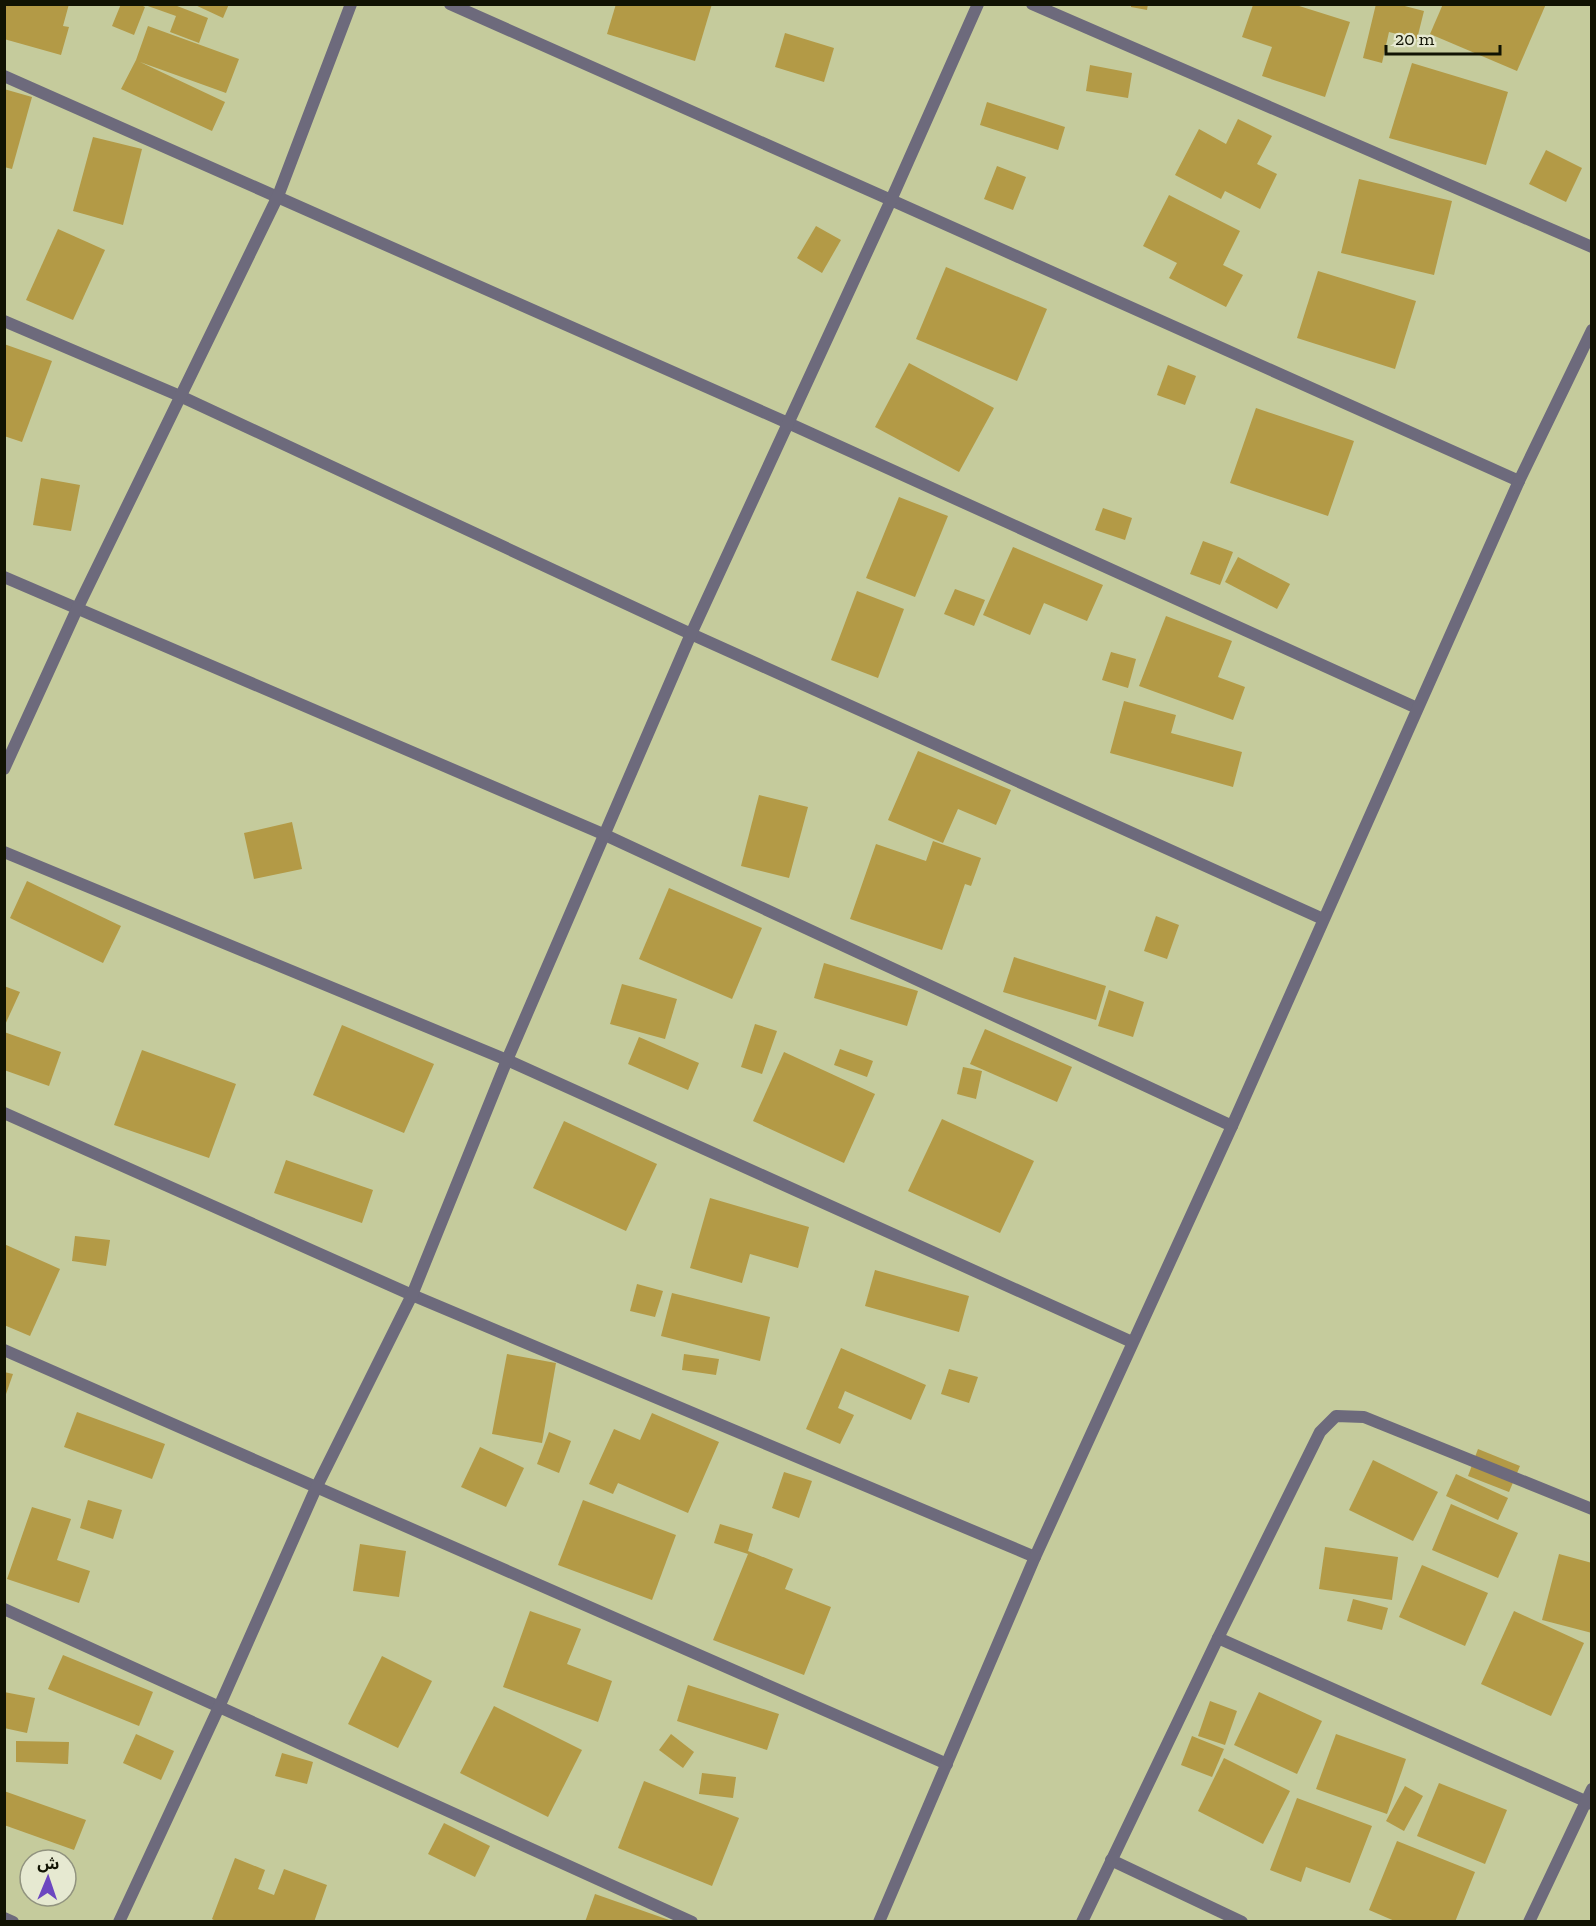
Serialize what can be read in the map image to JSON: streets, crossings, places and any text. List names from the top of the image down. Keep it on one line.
{"scale_bar":"20 m","north":"top"}
